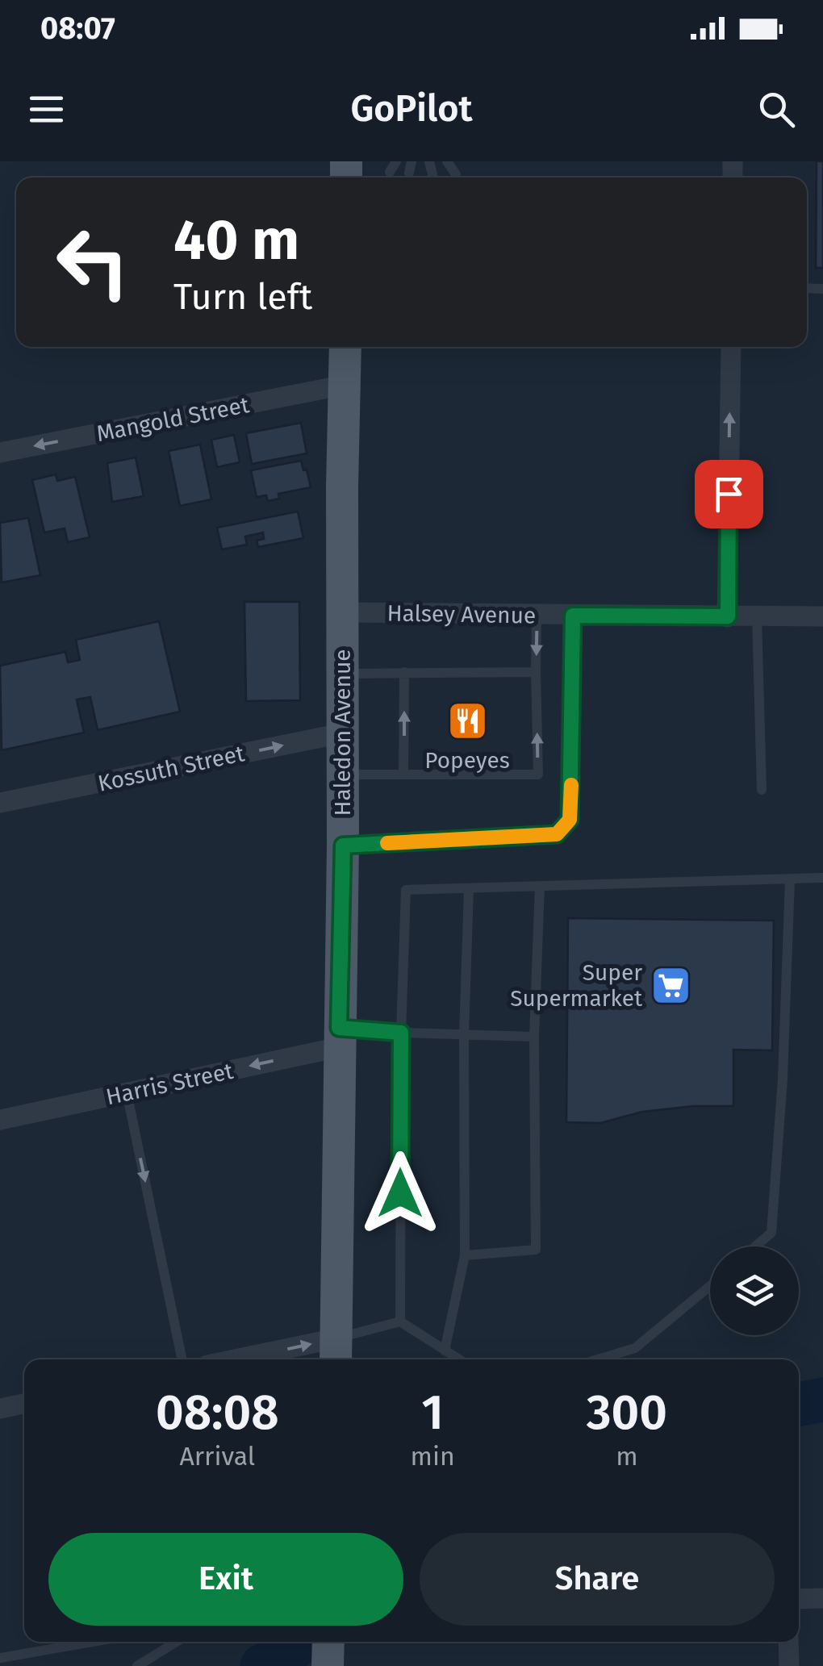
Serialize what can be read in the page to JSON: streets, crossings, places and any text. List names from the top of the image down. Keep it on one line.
{"streets":{"main road":["Haledon Avenue"],"street":["Mangold Street","Halsey Avenue","Kossuth Street","Harris Street"]},"crossings":[["Mangold Street","Haledon Avenue"],["Halsey Avenue","Haledon Avenue"],["Haledon Avenue","Kossuth Street"],["Haledon Avenue","Harris Street"]],"one_way":["Mangold Street","Kossuth Street","Harris Street"],"places":{"restaurant":["Popeyes"],"supermarket":["Super Supermarket"]},"page":{"status":"08:07","header":"GoPilot","turn":["40 m","Turn left"],"eta":["08:08","Arrival","1","min","300","m"],"buttons":["Exit","Share"]}}
